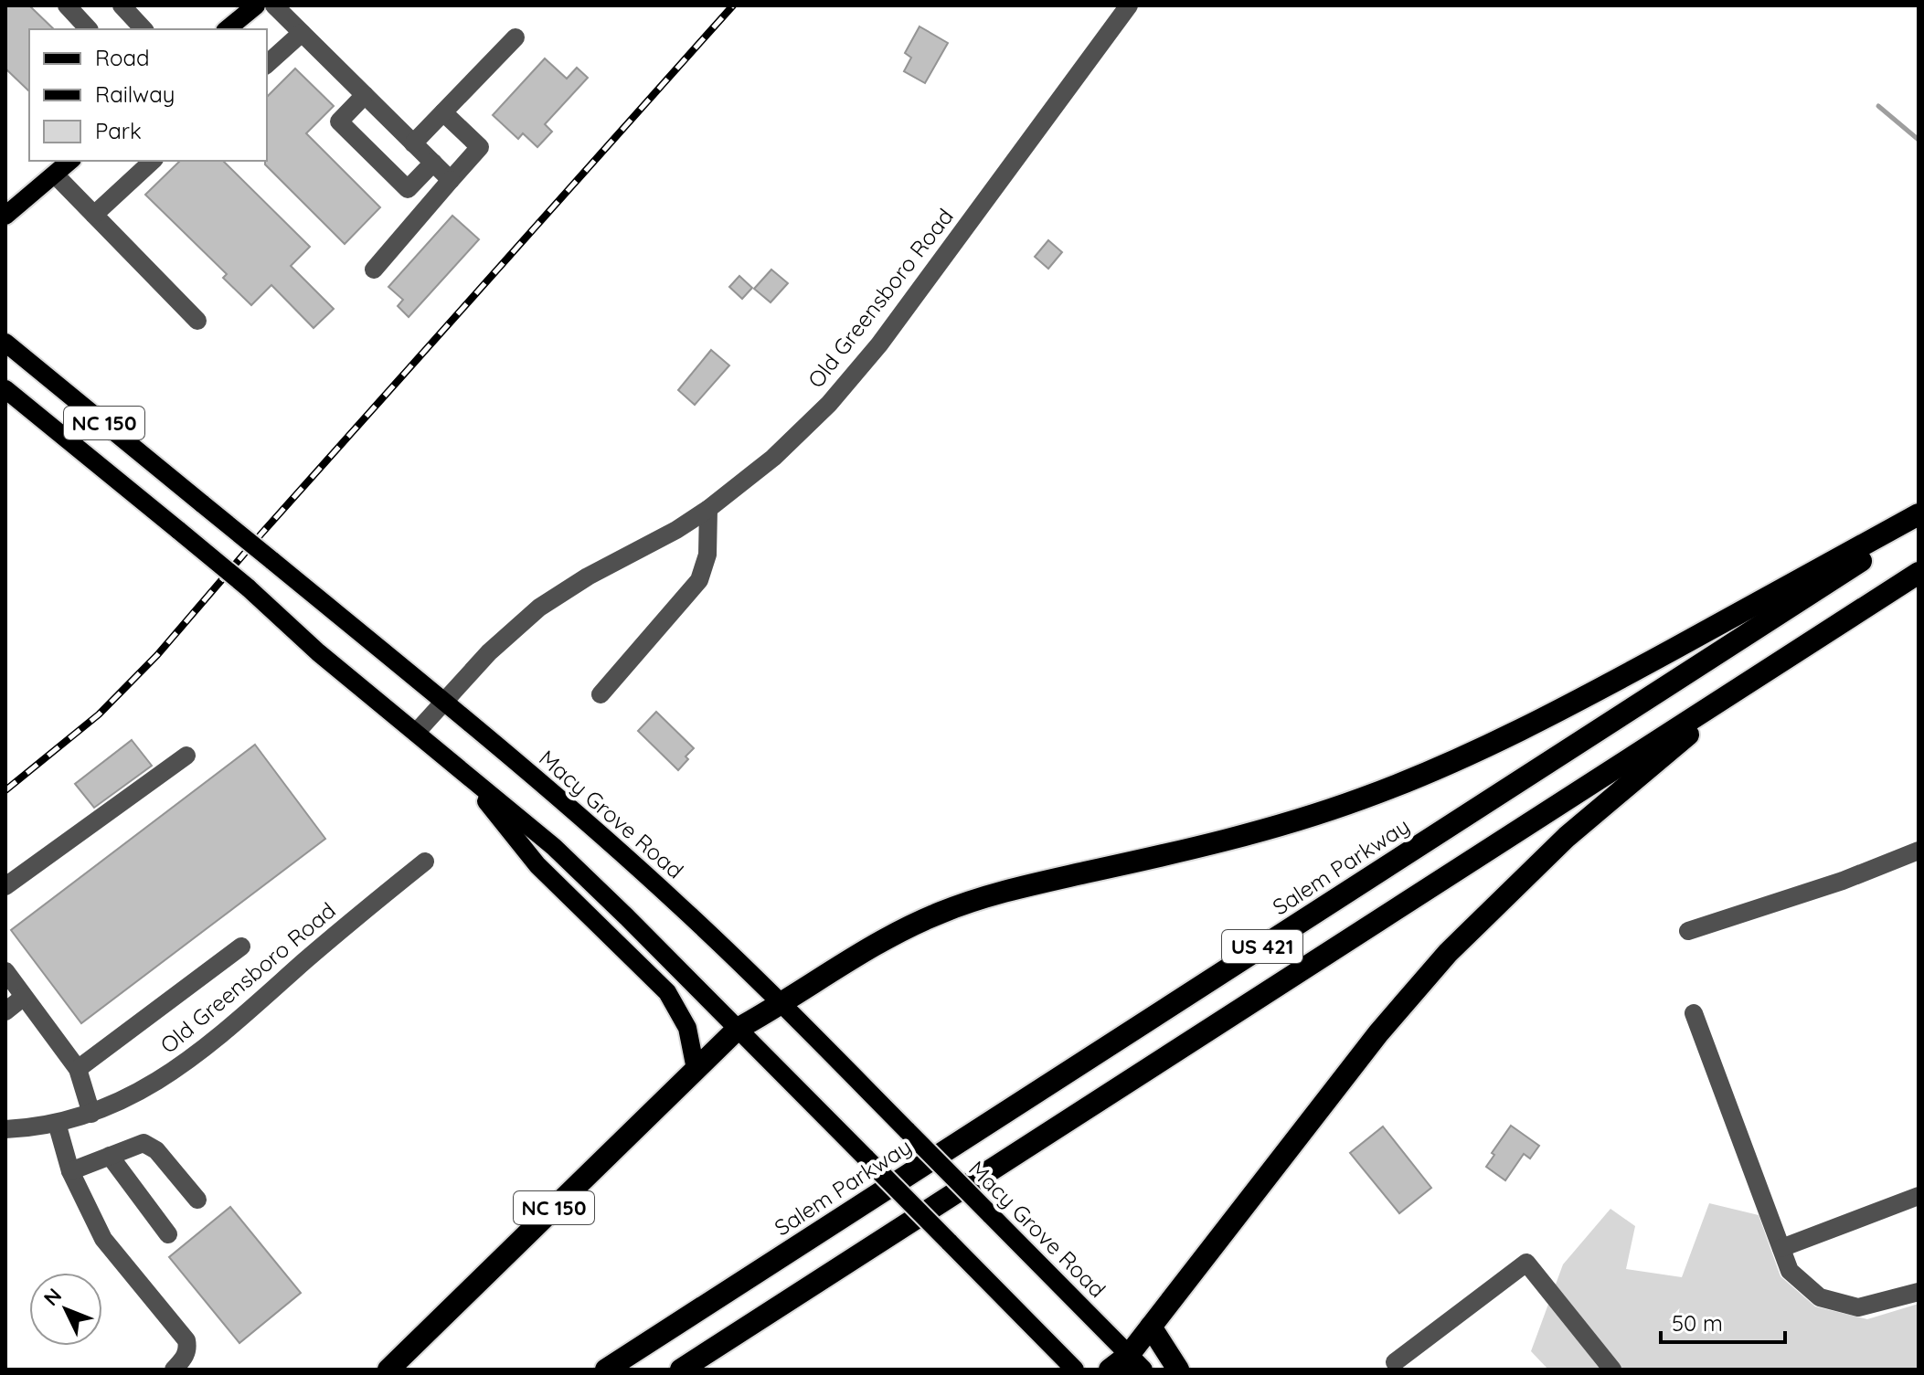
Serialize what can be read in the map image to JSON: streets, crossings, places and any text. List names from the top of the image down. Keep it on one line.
{"streets":{"highway":["NC 150","Salem Parkway","US 421"],"main road":["Macy Grove Road"],"street":["Old Greensboro Road"]},"crossings":[["Old Greensboro Road","NC 150"],["Old Greensboro Road","Macy Grove Road"]],"legend":["Road","Railway","Park"],"scale_bar":"50 m","north":"top left"}
